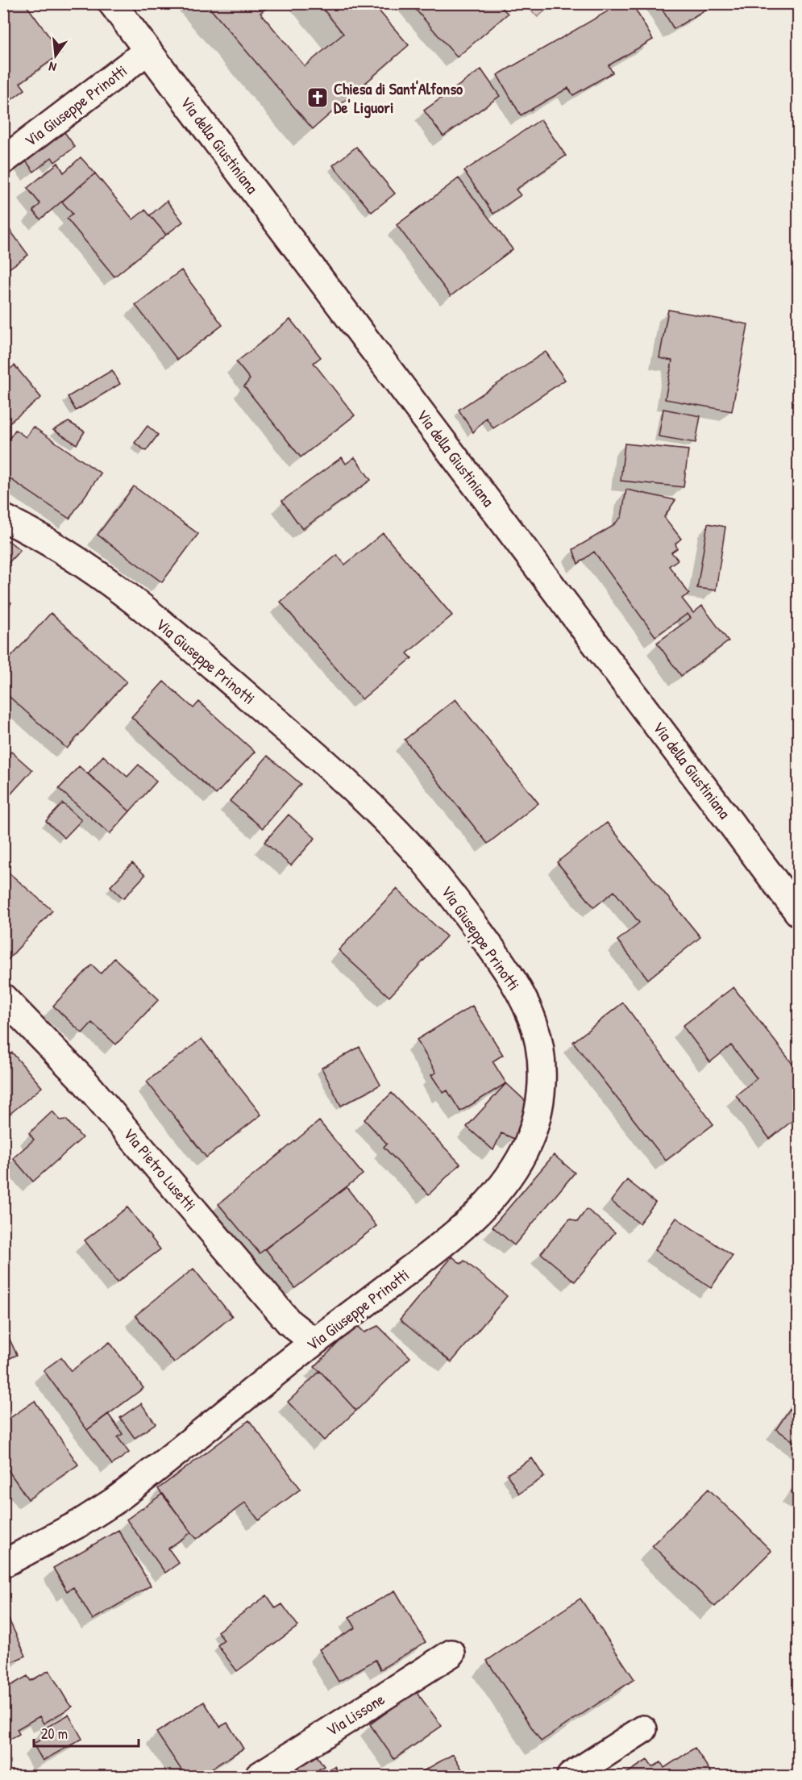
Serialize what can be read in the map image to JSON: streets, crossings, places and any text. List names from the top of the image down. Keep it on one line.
{"streets":{"street":["Via Giuseppe Prinotti","Via della Giustiniana","Via Pietro Lusetti","Via Lissone"]},"crossings":[["Via Giuseppe Prinotti","Via della Giustiniana"],["Via Giuseppe Prinotti","Via Pietro Lusetti"]],"places":{"church":["Chiesa di Sant'Alfonso De' Liguori"]},"scale_bar":"20 m","north":"bottom"}
